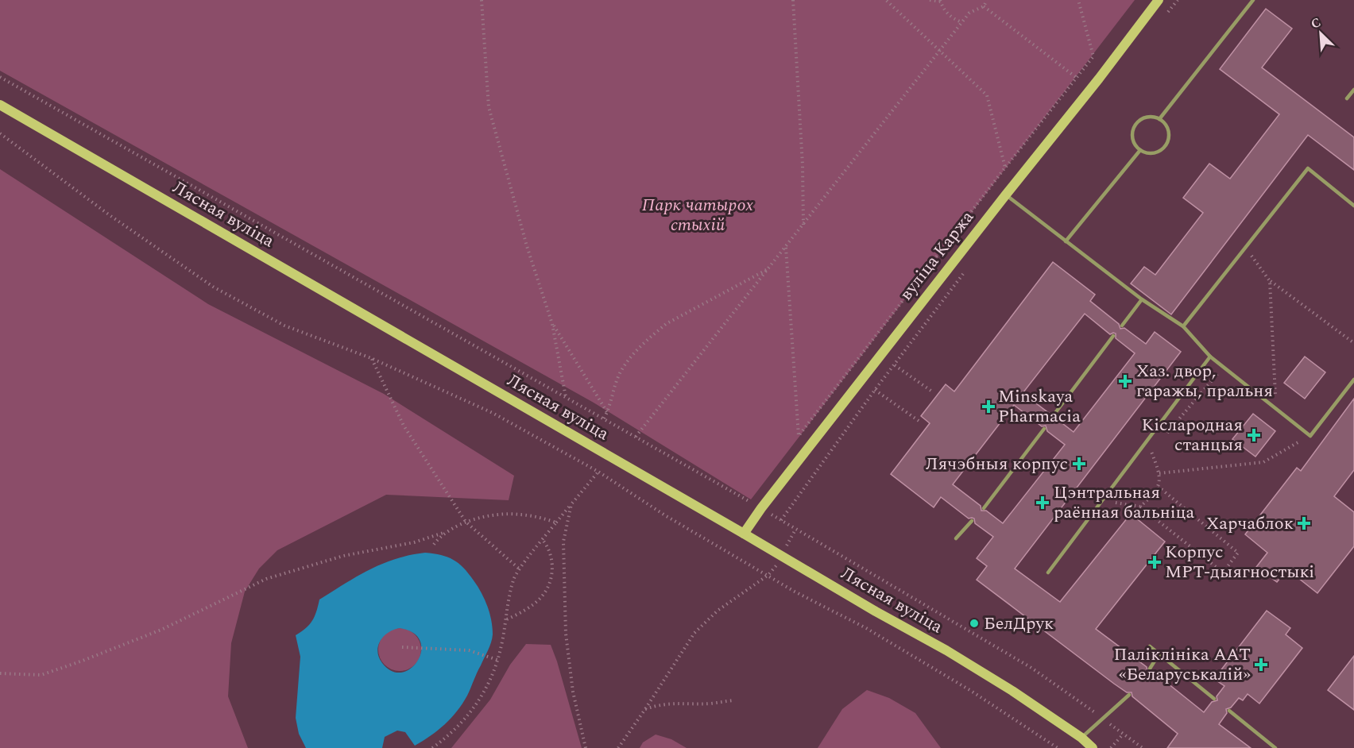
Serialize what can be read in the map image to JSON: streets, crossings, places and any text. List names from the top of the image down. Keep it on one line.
{"streets":{"main road":["Лясная вуліца","вуліца Каржа"]},"crossings":[["Лясная вуліца","вуліца Каржа"]],"parks":["Парк чатырох стыхій"],"places":{"health":["Хаз. двор, гаражы, пральня","Minskaya Pharmacia","Кіслародная станцыя","Лячэбныя корпус","Цэнтральная раённая бальніца","Харчаблок","Корпус МРТ-дыягностыкі","Паліклініка ААТ «Беларуськалій»"],"other":["БелДрук"]},"north":"top left"}
